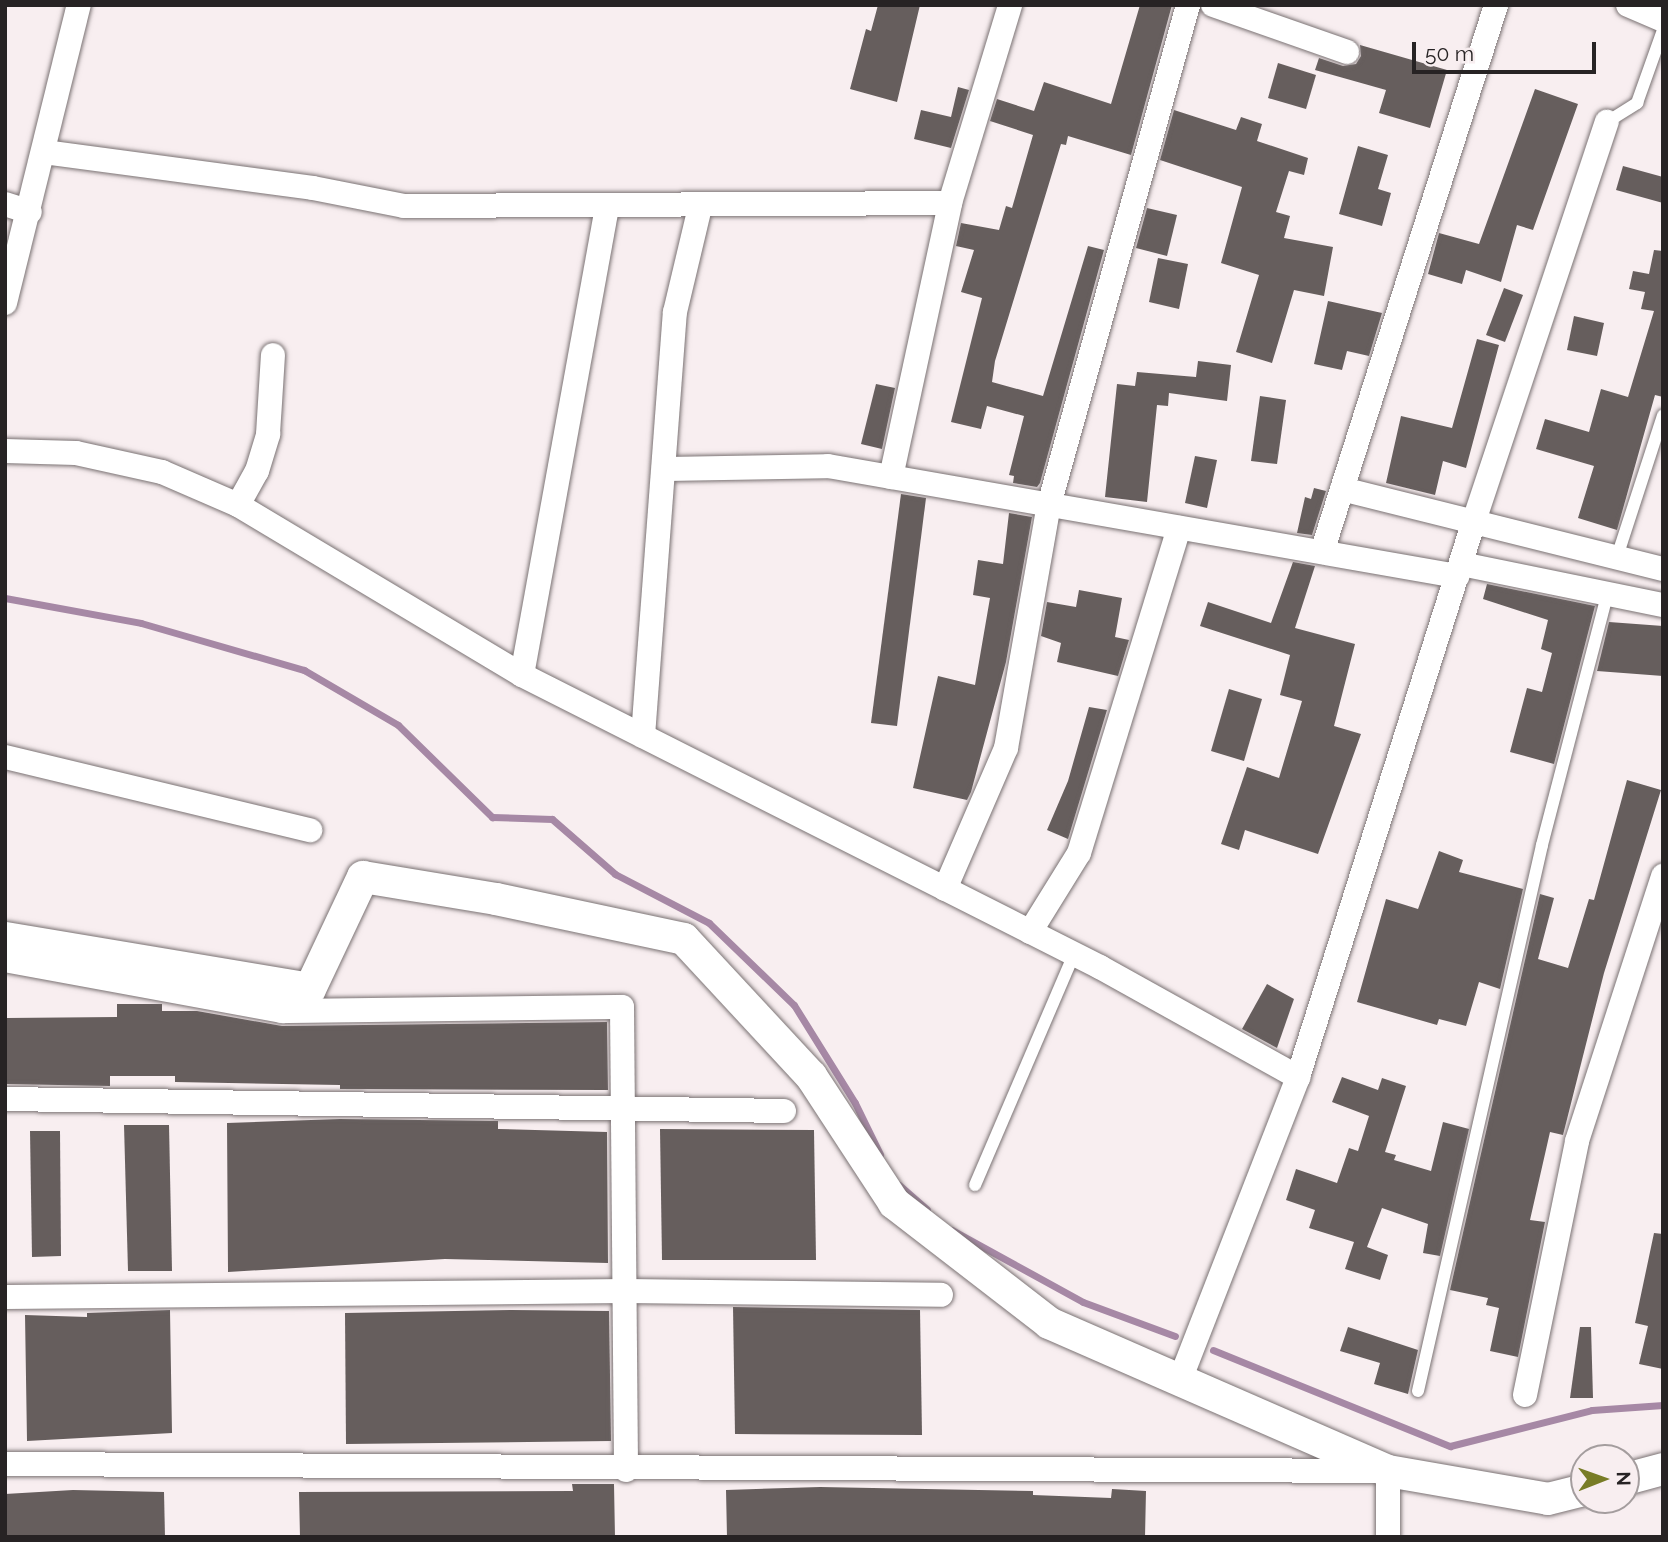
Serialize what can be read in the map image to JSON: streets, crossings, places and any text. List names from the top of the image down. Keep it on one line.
{"scale_bar":"50 m","north":"right"}
